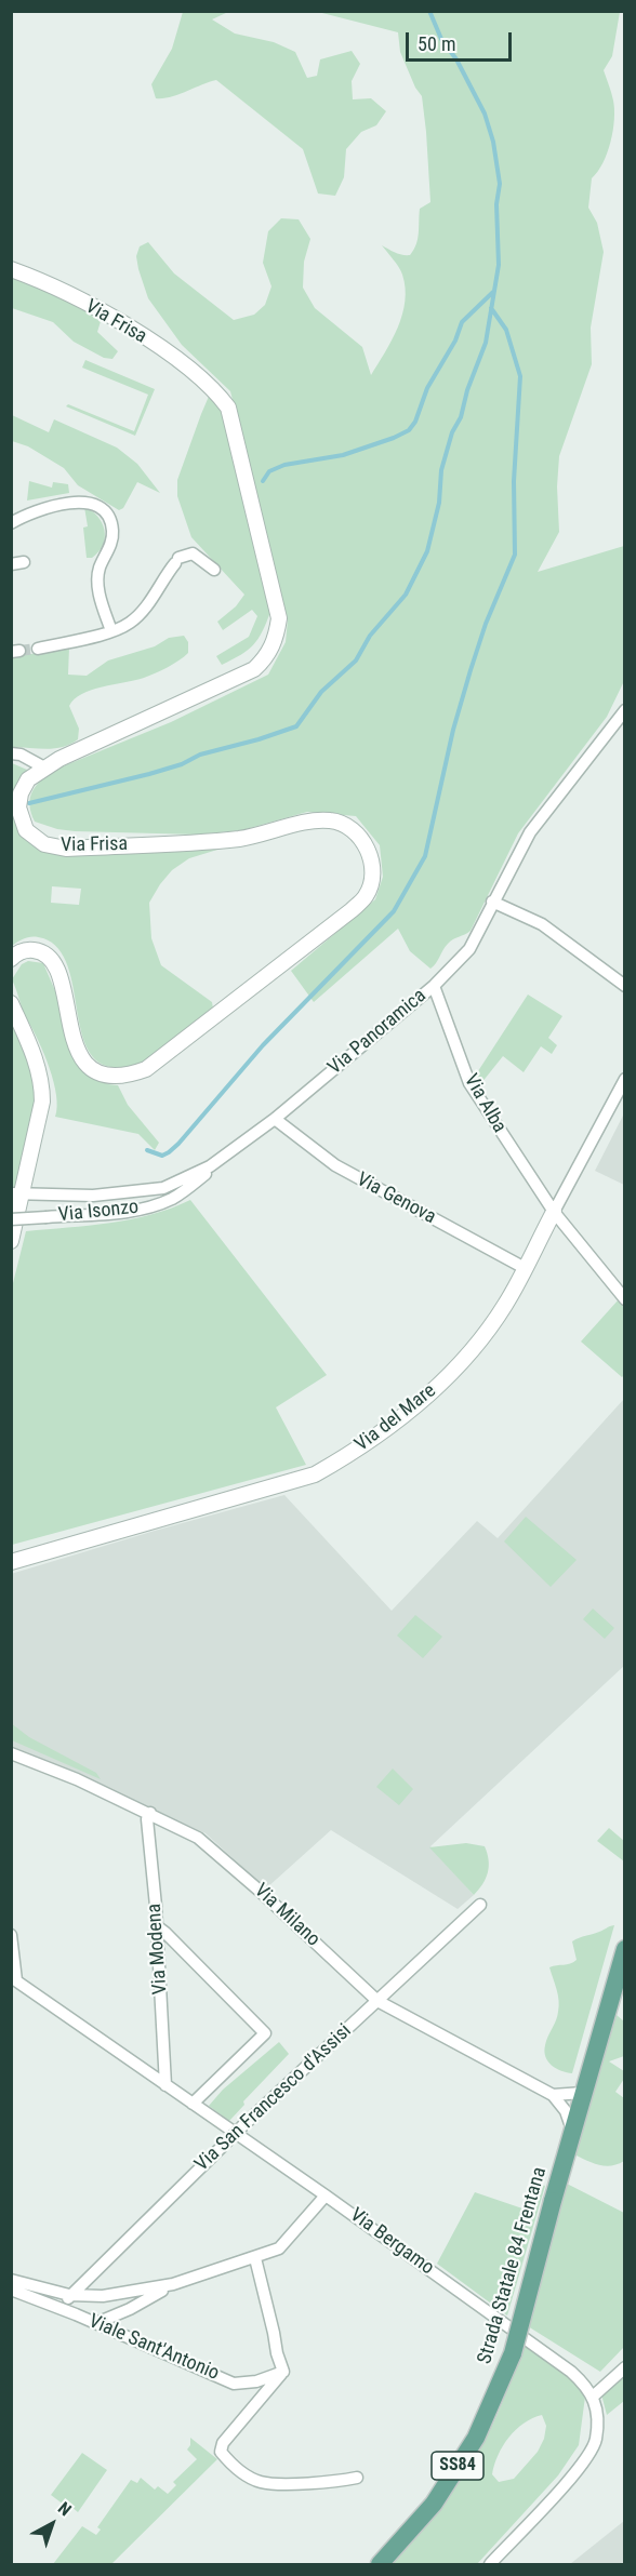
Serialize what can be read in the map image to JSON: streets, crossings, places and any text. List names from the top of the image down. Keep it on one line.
{"streets":{"main road":["Strada Statale 84 Frentana","SS84"],"street":["Via Frisa","Via Panoramica","Via Alba","Via Genova","Via Isonzo","Via del Mare","Via Milano","Via Modena","Via San Francesco d'Assisi","Via Bergamo","Viale Sant'Antonio"]},"crossings":[["Via Panoramica","Via Alba"],["Via Panoramica","Via Genova"],["Via Panoramica","Via Isonzo"],["Via Alba","Via del Mare"],["Via Genova","Via del Mare"],["Via Milano","Via Modena"],["Via Milano","Via San Francesco d'Assisi"],["Via Modena","Via Bergamo"],["Via San Francesco d'Assisi","Viale Sant'Antonio"]],"scale_bar":"50 m","north":"top right"}
